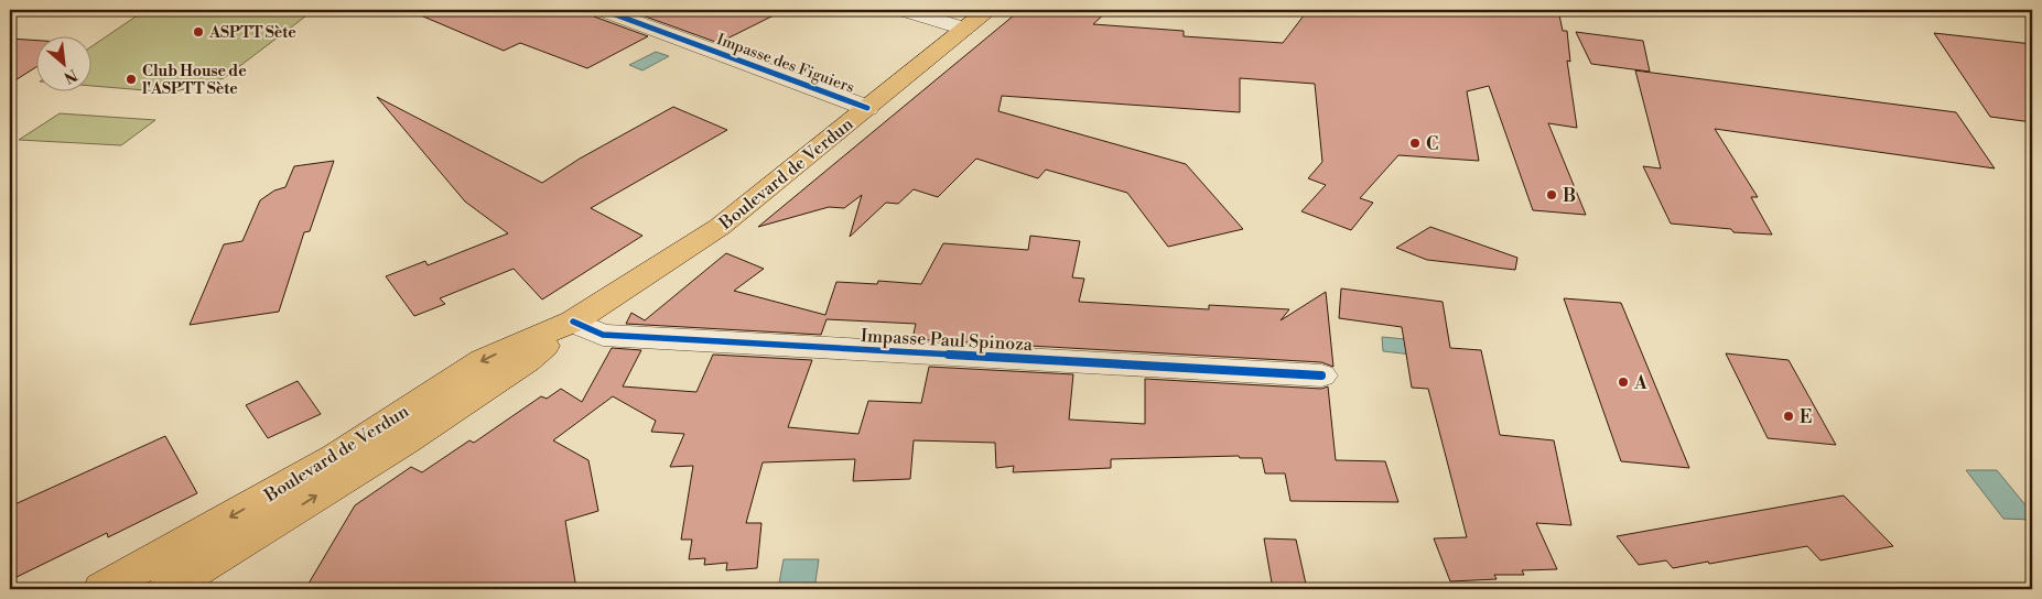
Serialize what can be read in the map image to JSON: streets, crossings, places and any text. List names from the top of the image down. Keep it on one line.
{"streets":{"main road":["Boulevard de Verdun"],"street":["Impasse des Figuiers","Impasse Paul Spinoza"]},"crossings":[["Impasse des Figuiers","Boulevard de Verdun"],["Boulevard de Verdun","Impasse Paul Spinoza"]],"places":["ASPTT Sète","Club House de l'ASPTT Sète","C","B","A","E"],"north":"bottom right"}
